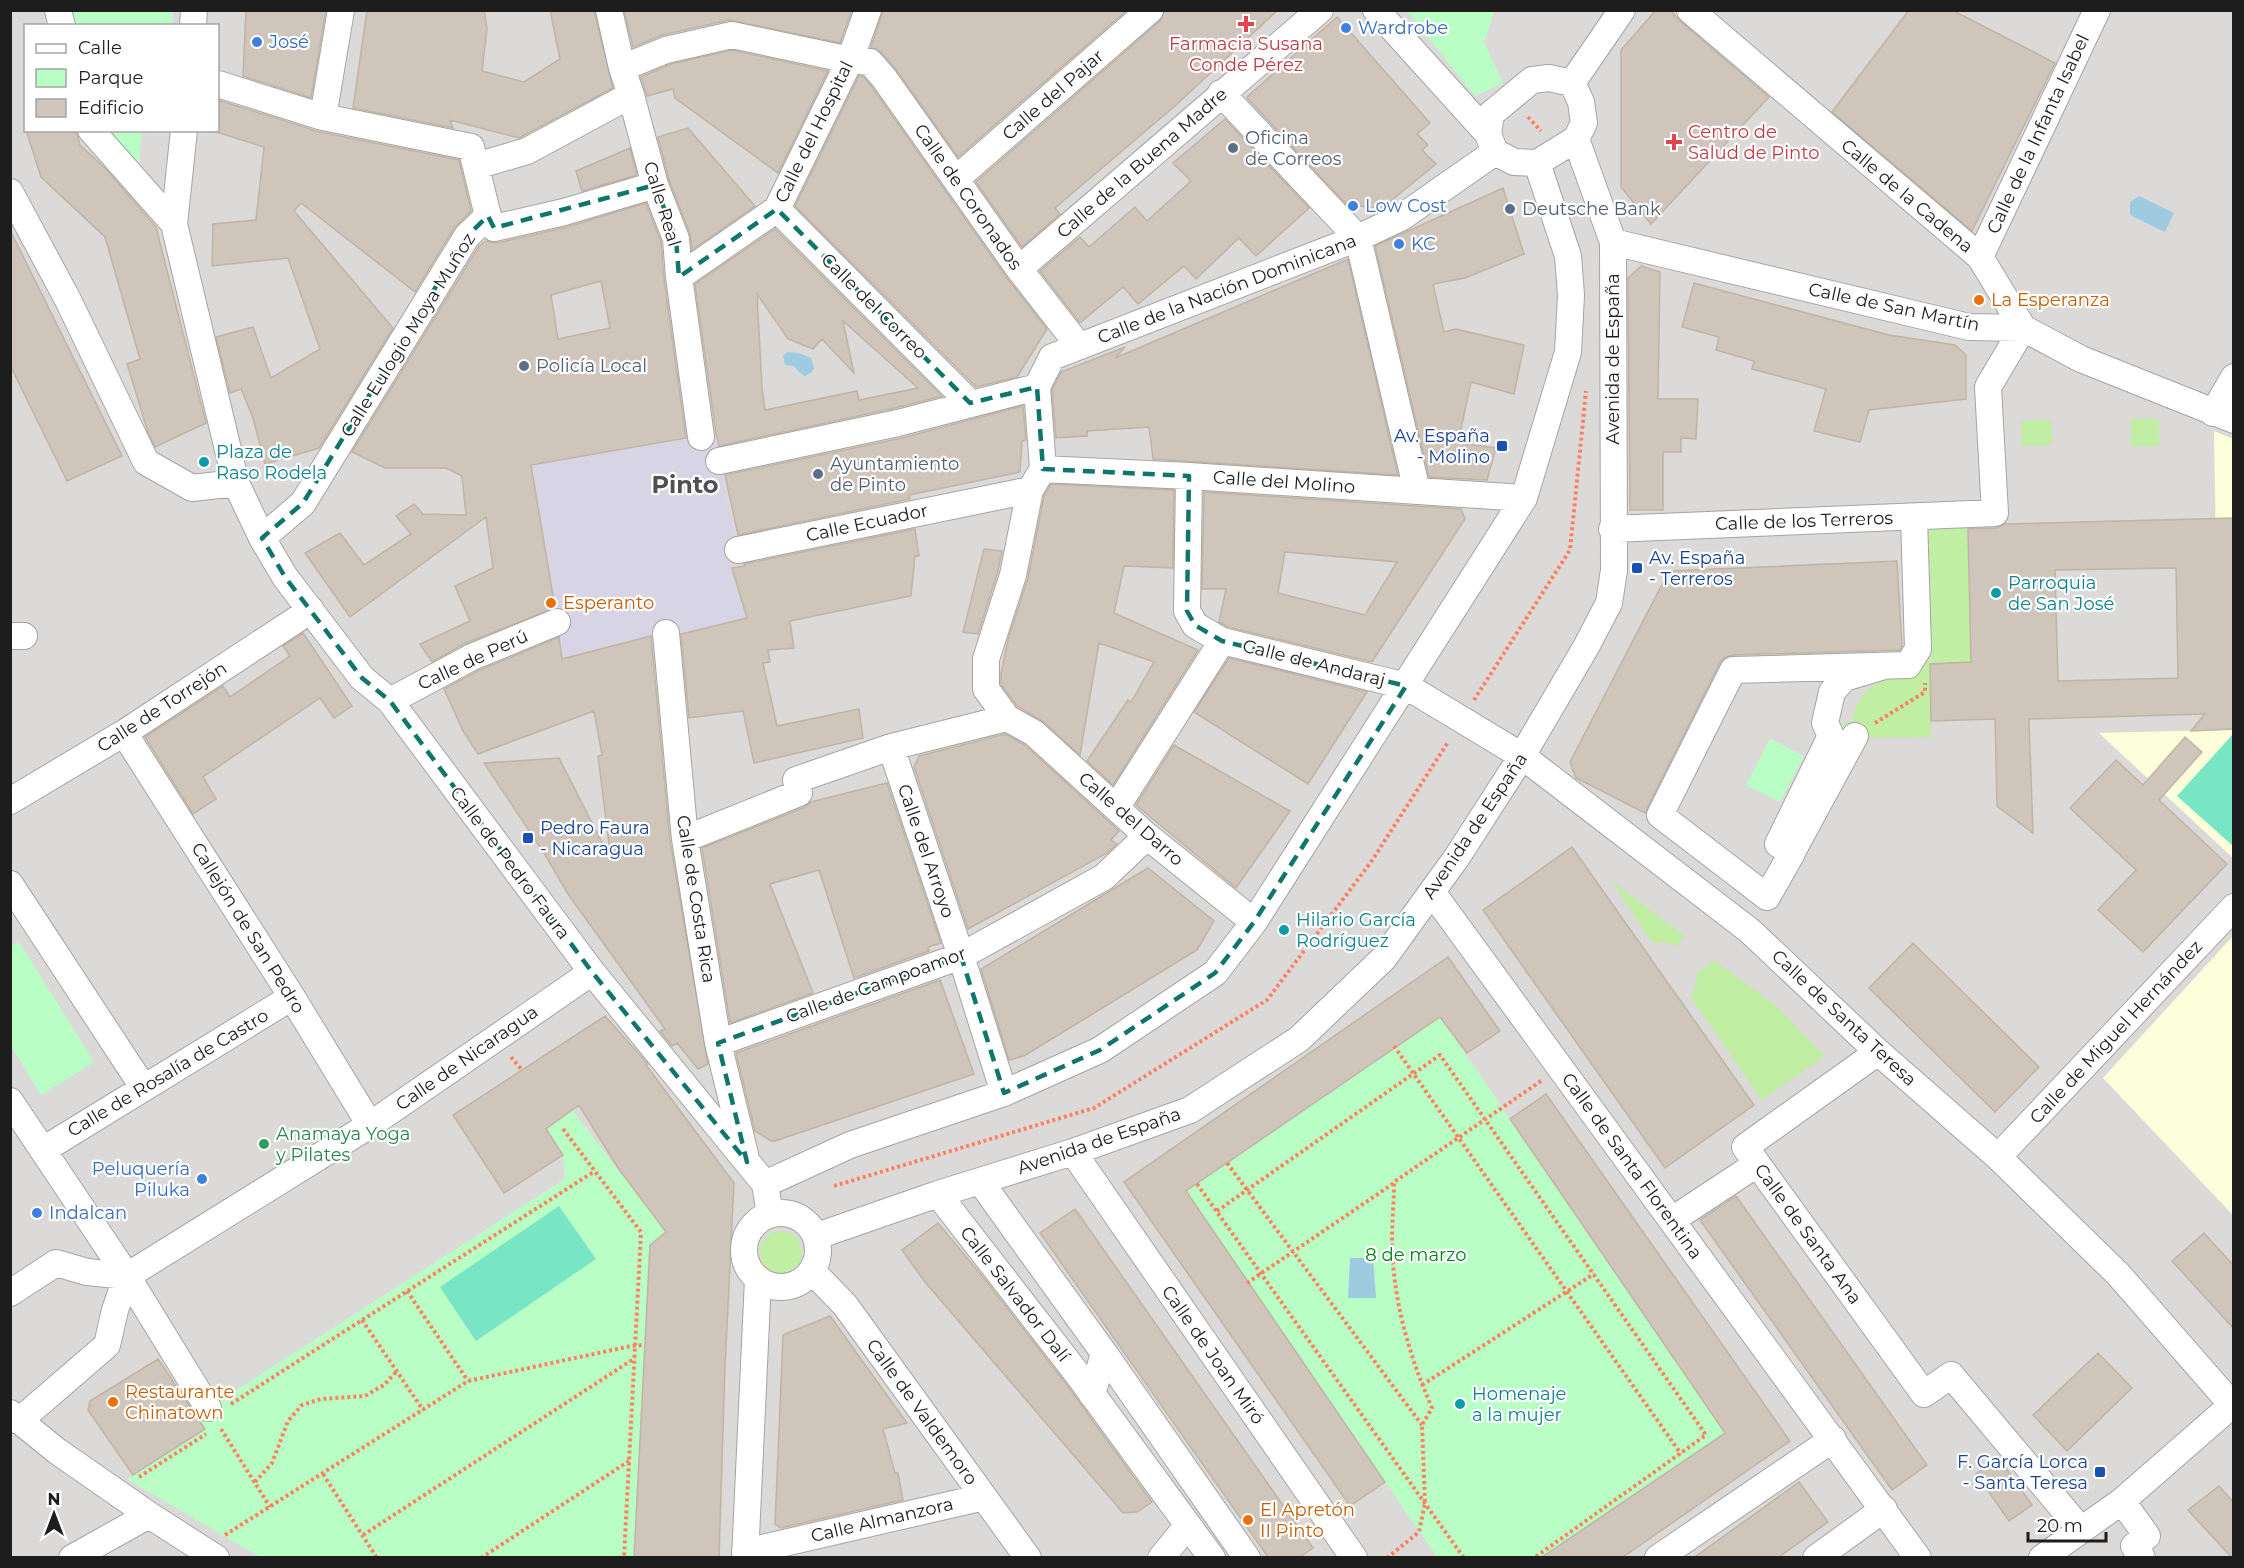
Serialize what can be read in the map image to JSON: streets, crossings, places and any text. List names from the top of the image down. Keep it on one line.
{"streets":{"street":["Calle del Pajar","Calle del Hospital","Calle de la Infanta Isabel","Calle de la Buena Madre","Calle de la Cadena","Calle de Coronados","Calle Real","Calle de la Nación Dominicana","Calle del Correo","Calle de San Martín","Calle Eulogio Moya Muñoz","Avenida de España","Calle del Molino","Calle de los Terreros","Calle Ecuador","Calle de Perú","Calle de Andaraj","Calle de Torrejón","Calle del Darro","Calle del Arroyo","Calle de Pedro Faura","Calle de Costa Rica","Callejón de San Pedro","Calle de Campoamor","Calle de Santa Teresa","Calle de Miguel Hernández","Calle de Nicaragua","Calle de Rosalía de Castro","Calle de Santa Florentina","Calle de Santa Ana","Calle Salvador Dalí","Calle de Joan Miró","Calle de Valdemoro","Calle Almanzora"]},"crossings":[["Calle del Pajar","Calle de Coronados"],["Calle del Hospital","Calle de Coronados"],["Calle del Hospital","Calle Real"],["Calle del Hospital","Calle del Correo"],["Calle de la Infanta Isabel","Calle de la Cadena"],["Calle de la Buena Madre","Calle de Coronados"],["Calle de la Cadena","Calle de San Martín"],["Calle de la Cadena","Calle de los Terreros"],["Calle de Coronados","Calle Real"],["Calle de Coronados","Calle de la Nación Dominicana"],["Calle de la Nación Dominicana","Avenida de España"],["Calle de San Martín","Avenida de España"],["Calle de San Martín","Calle de los Terreros"],["Calle Eulogio Moya Muñoz","Calle de Pedro Faura"],["Avenida de España","Calle de los Terreros"],["Avenida de España","Calle de Santa Teresa"],["Avenida de España","Calle de Santa Florentina"],["Avenida de España","Calle Salvador Dalí"],["Avenida de España","Calle de Joan Miró"],["Avenida de España","Calle de Valdemoro"],["Calle del Molino","Calle Ecuador"],["Calle del Molino","Calle de Andaraj"],["Calle de Perú","Calle de Pedro Faura"],["Calle de Andaraj","Calle de Santa Teresa"],["Calle de Torrejón","Calle de Pedro Faura"],["Calle de Torrejón","Callejón de San Pedro"],["Calle del Darro","Calle de Campoamor"],["Calle del Arroyo","Calle de Campoamor"],["Calle de Pedro Faura","Calle de Costa Rica"],["Calle de Pedro Faura","Calle de Nicaragua"],["Calle de Costa Rica","Calle de Campoamor"],["Callejón de San Pedro","Calle de Nicaragua"],["Callejón de San Pedro","Calle de Rosalía de Castro"],["Calle de Santa Teresa","Calle de Miguel Hernández"],["Calle de Santa Teresa","Calle de Santa Ana"],["Calle de Valdemoro","Calle Almanzora"]],"districts":["Pinto"],"parks":["8 de marzo"],"places":{"health":["Farmacia Susana Conde Pérez","Centro de Salud de Pinto"],"other":["Wardrobe","José","Oficina de Correos","Low Cost","Deutsche Bank","KC","La Esperanza","Policía Local","Plaza de Raso Rodela","Ayuntamiento de Pinto","Parroquia de San José","Esperanto","Hilario García Rodríguez","Anamaya Yoga y Pilates","Peluquería Piluka","Indalcan","Restaurante Chinatown","Homenaje a la mujer","El Apretón II Pinto"],"transit":["Av. España - Molino","Av. España - Terreros","Pedro Faura - Nicaragua","F. García Lorca - Santa Teresa"]},"legend":["Calle","Parque","Edificio"],"scale_bar":"20 m","north":"top"}
